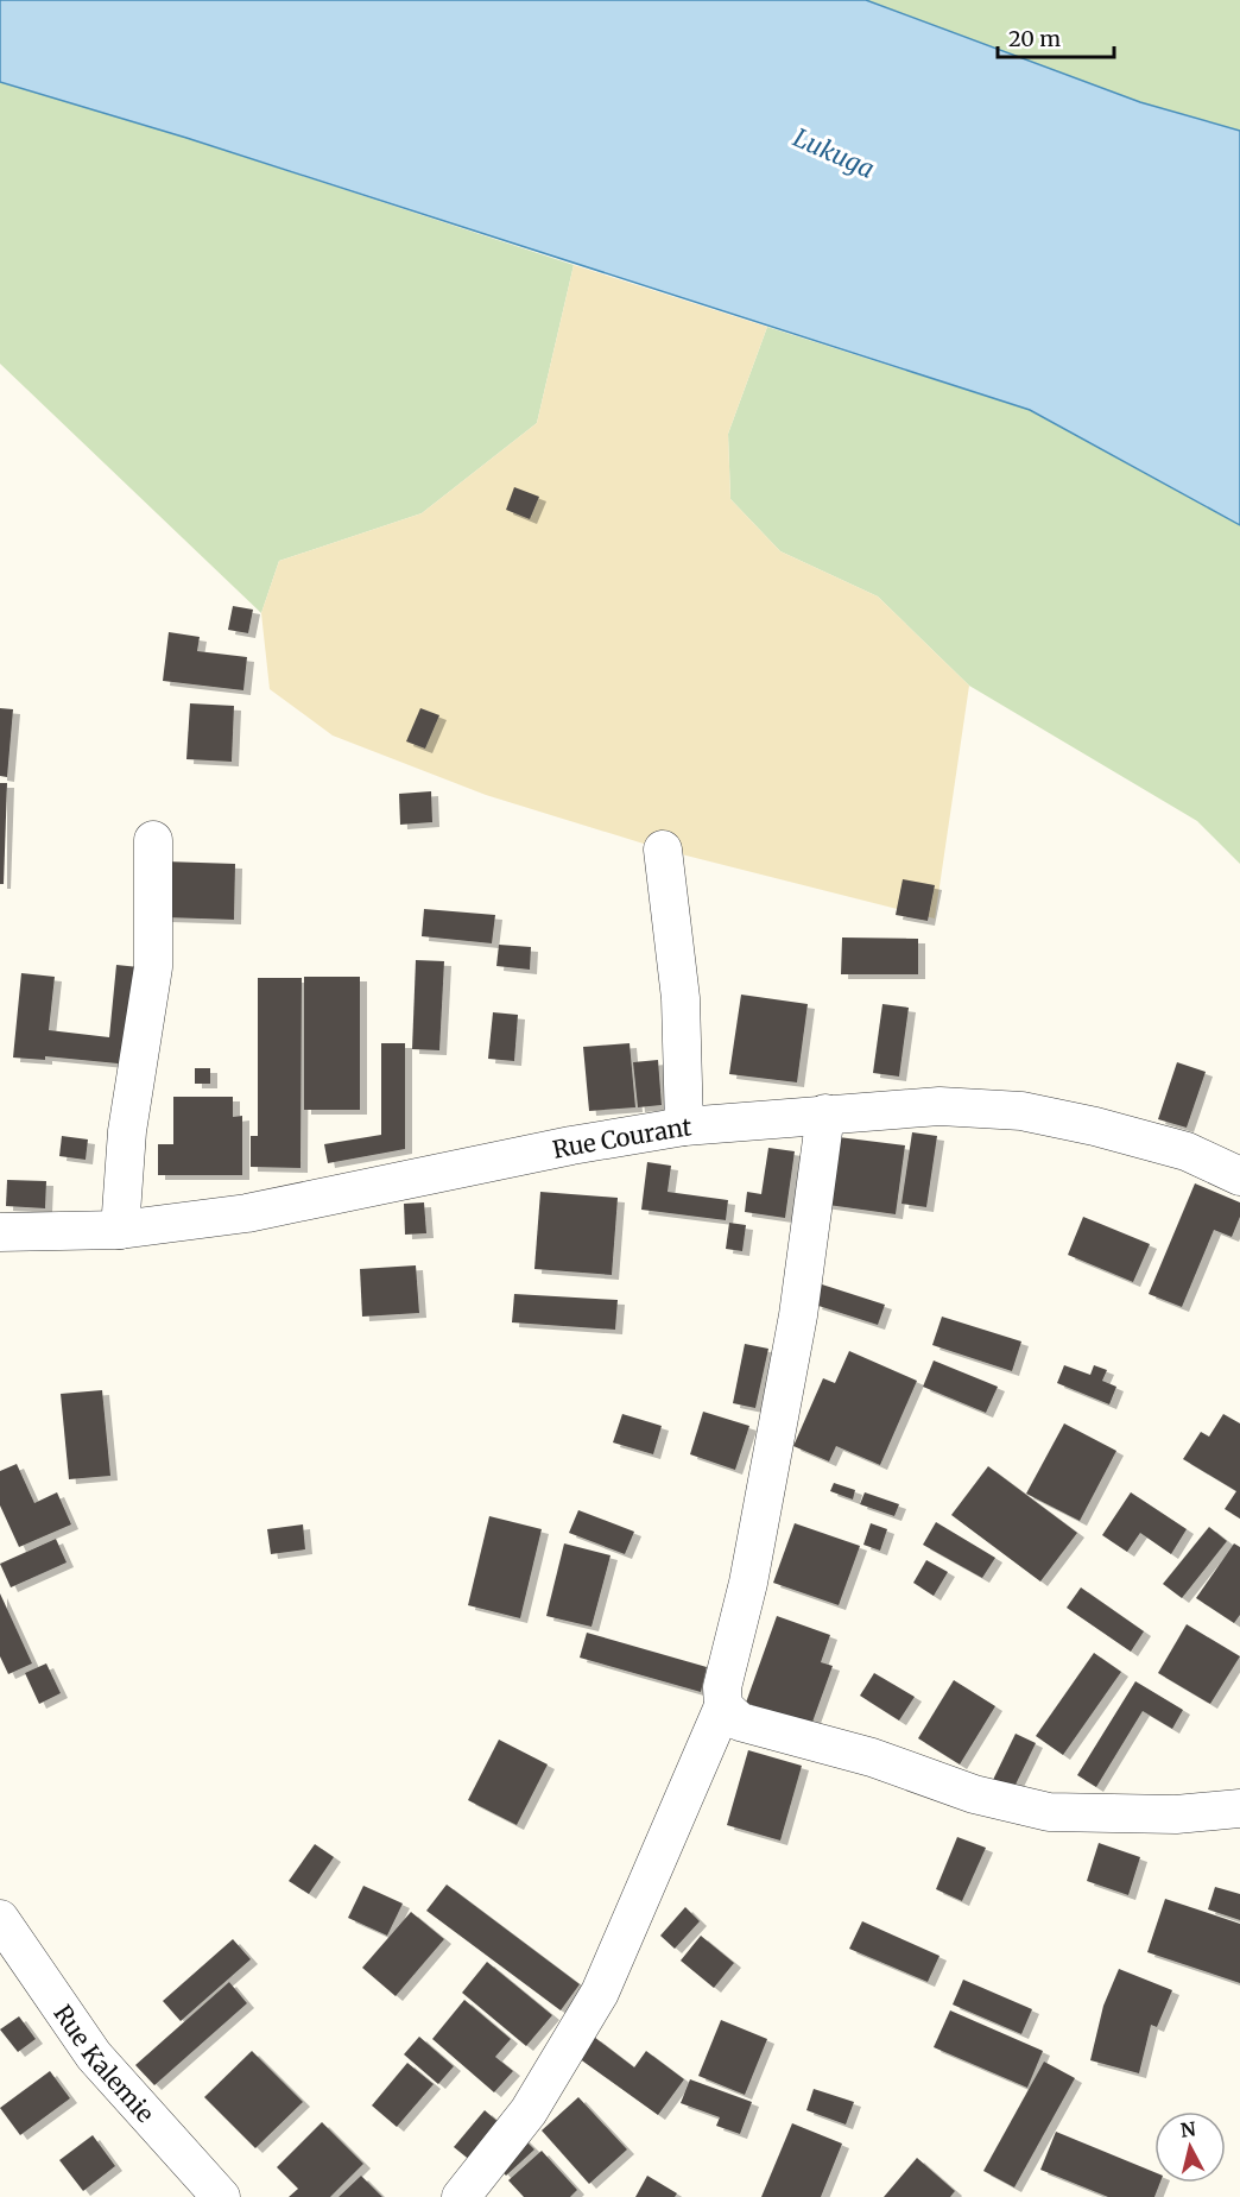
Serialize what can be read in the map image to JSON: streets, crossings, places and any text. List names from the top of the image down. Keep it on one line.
{"streets":{"street":["Rue Courant","Rue Kalemie"]},"water":["Lukuga"],"scale_bar":"20 m","north":"top"}
